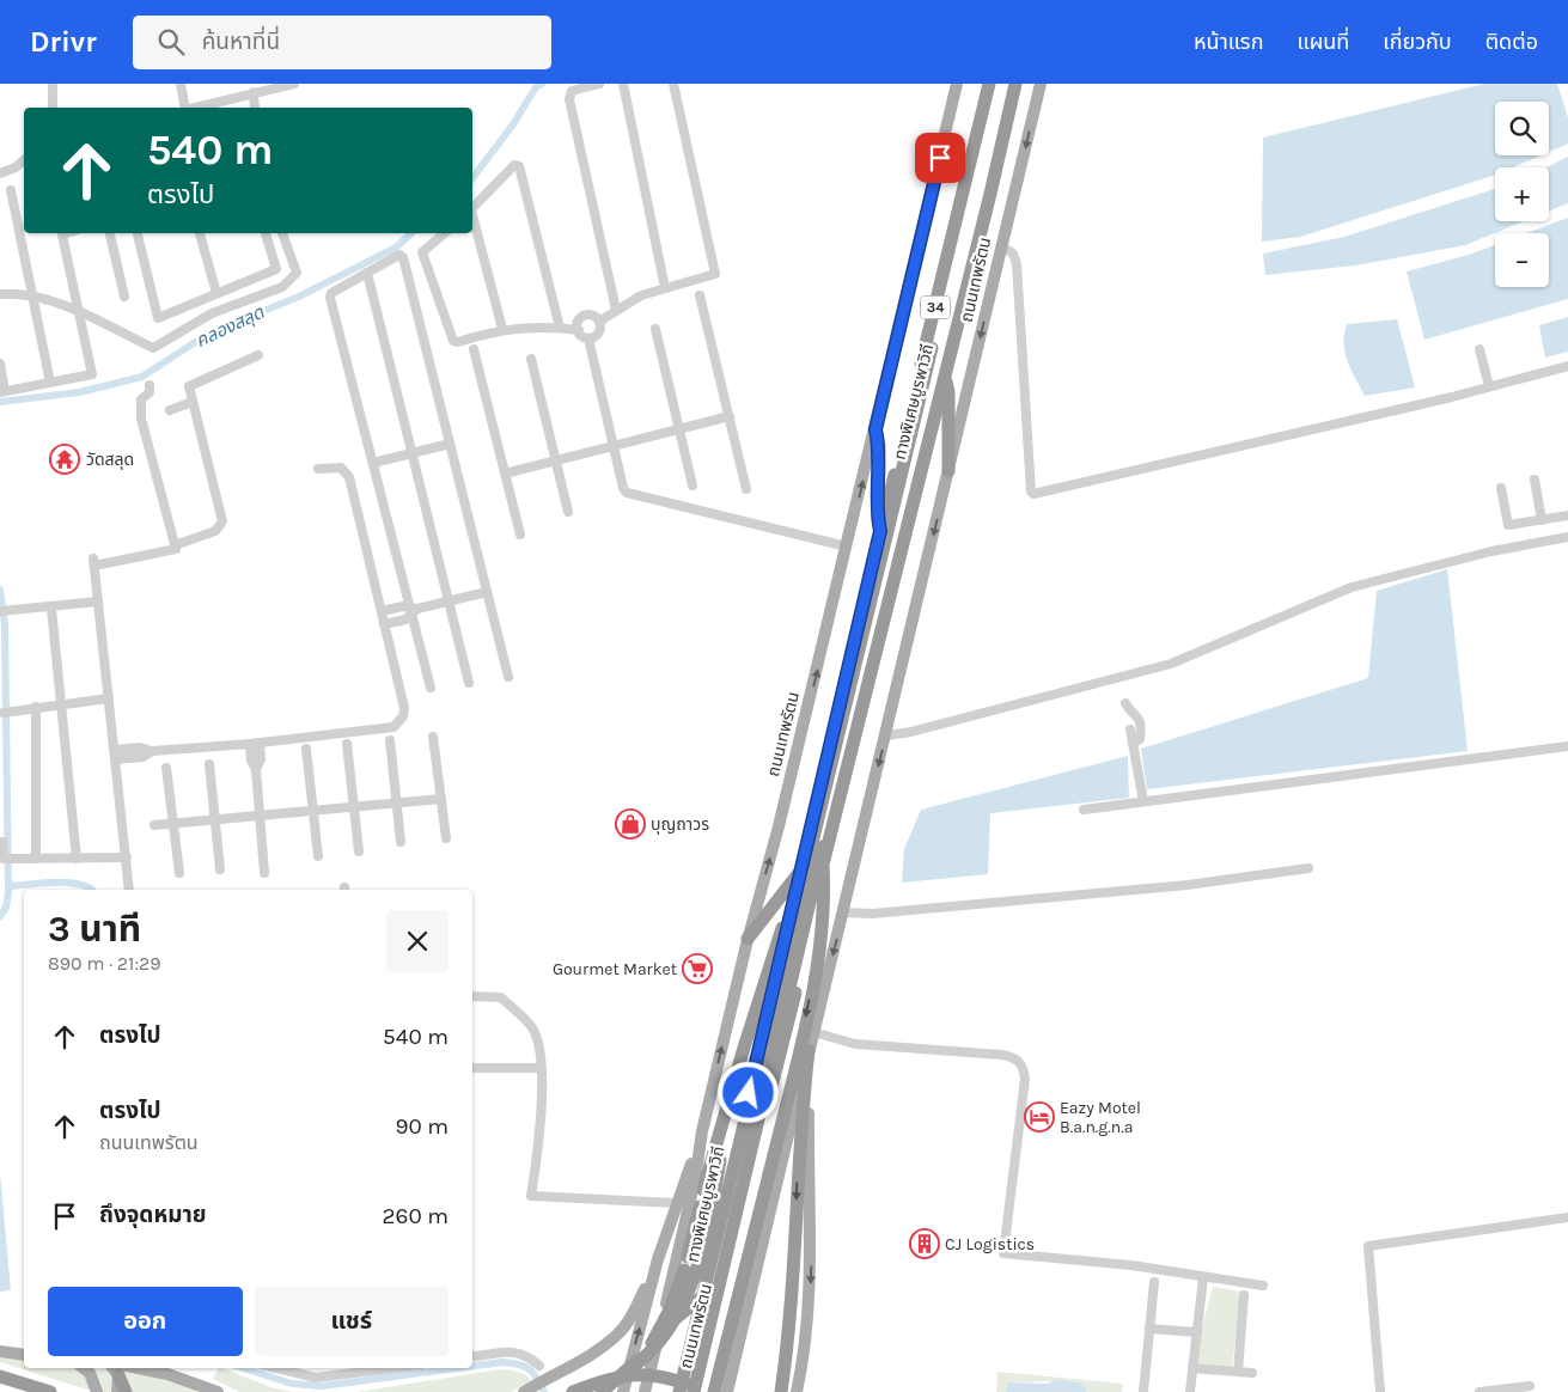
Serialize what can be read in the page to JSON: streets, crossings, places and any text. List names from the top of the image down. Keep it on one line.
{"streets":{"highway":["ถนนเทพรัตน","34","ทางพิเศษบูรพาวิถี"]},"crossings":[["ถนนเทพรัตน","ทางพิเศษบูรพาวิถี"]],"water":["คลองสลุด"],"places":{"temple":["วัดสลุด"],"shop":["บุญถาวร"],"supermarket":["Gourmet Market"],"hotel":["Eazy Motel B.a.n.g.n.a"],"building":["CJ Logistics"]},"page":{"header":"Drivr","search":"ค้นหาที่นี่","nav":["หน้าแรก","แผนที่","เกี่ยวกับ","ติดต่อ"],"map_buttons":["+","−"],"turn":["540 m","ตรงไป"],"heading":["3 นาที","890 m · 21:29"],"list":[{"name":"ตรงไป","value":"540 m"},{"name":"ตรงไป","note":"ถนนเทพรัตน","value":"90 m"},{"name":"ถึงจุดหมาย","value":"260 m"}],"buttons":["ออก","แชร์"]}}
